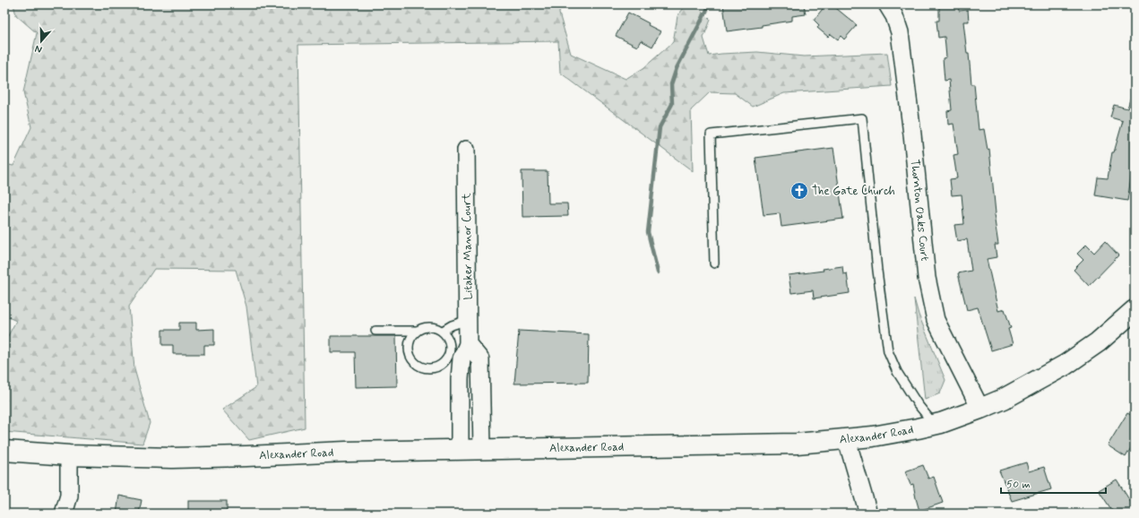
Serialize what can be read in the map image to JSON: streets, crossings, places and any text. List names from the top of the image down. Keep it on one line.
{"streets":{"street":["Thornton Oaks Court","Litaker Manor Court","Alexander Road"]},"crossings":[["Thornton Oaks Court","Alexander Road"],["Litaker Manor Court","Alexander Road"]],"places":{"church":["The Gate Church"]},"scale_bar":"50 m","north":"bottom"}
